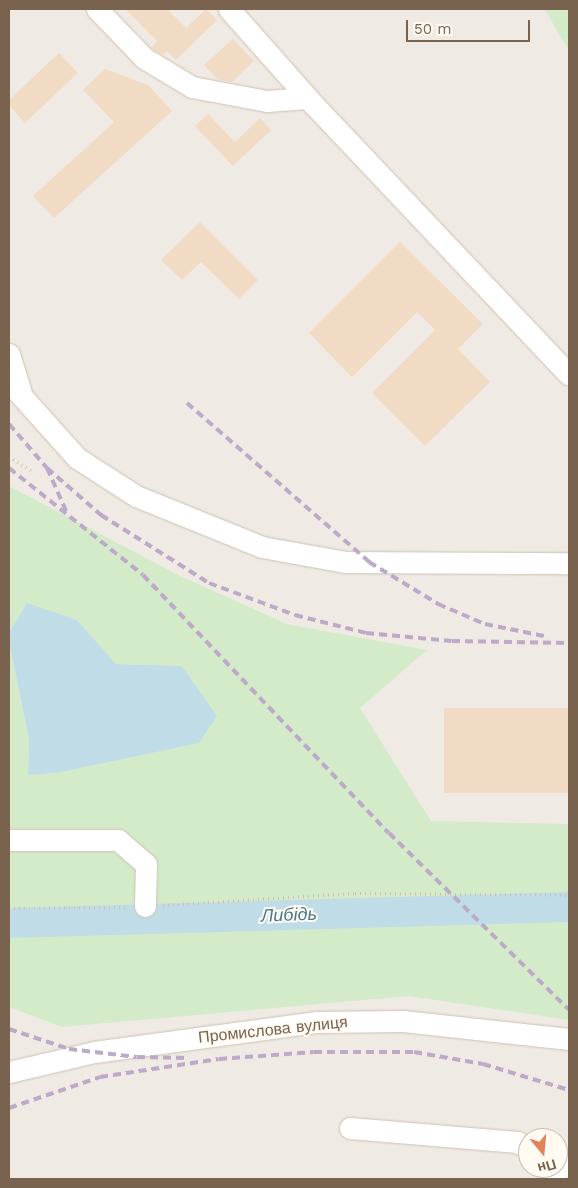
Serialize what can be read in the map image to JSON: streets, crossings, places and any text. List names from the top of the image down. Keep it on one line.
{"streets":{"street":["Промислова вулиця"]},"water":["Либідь"],"scale_bar":"50 m","north":"bottom"}
